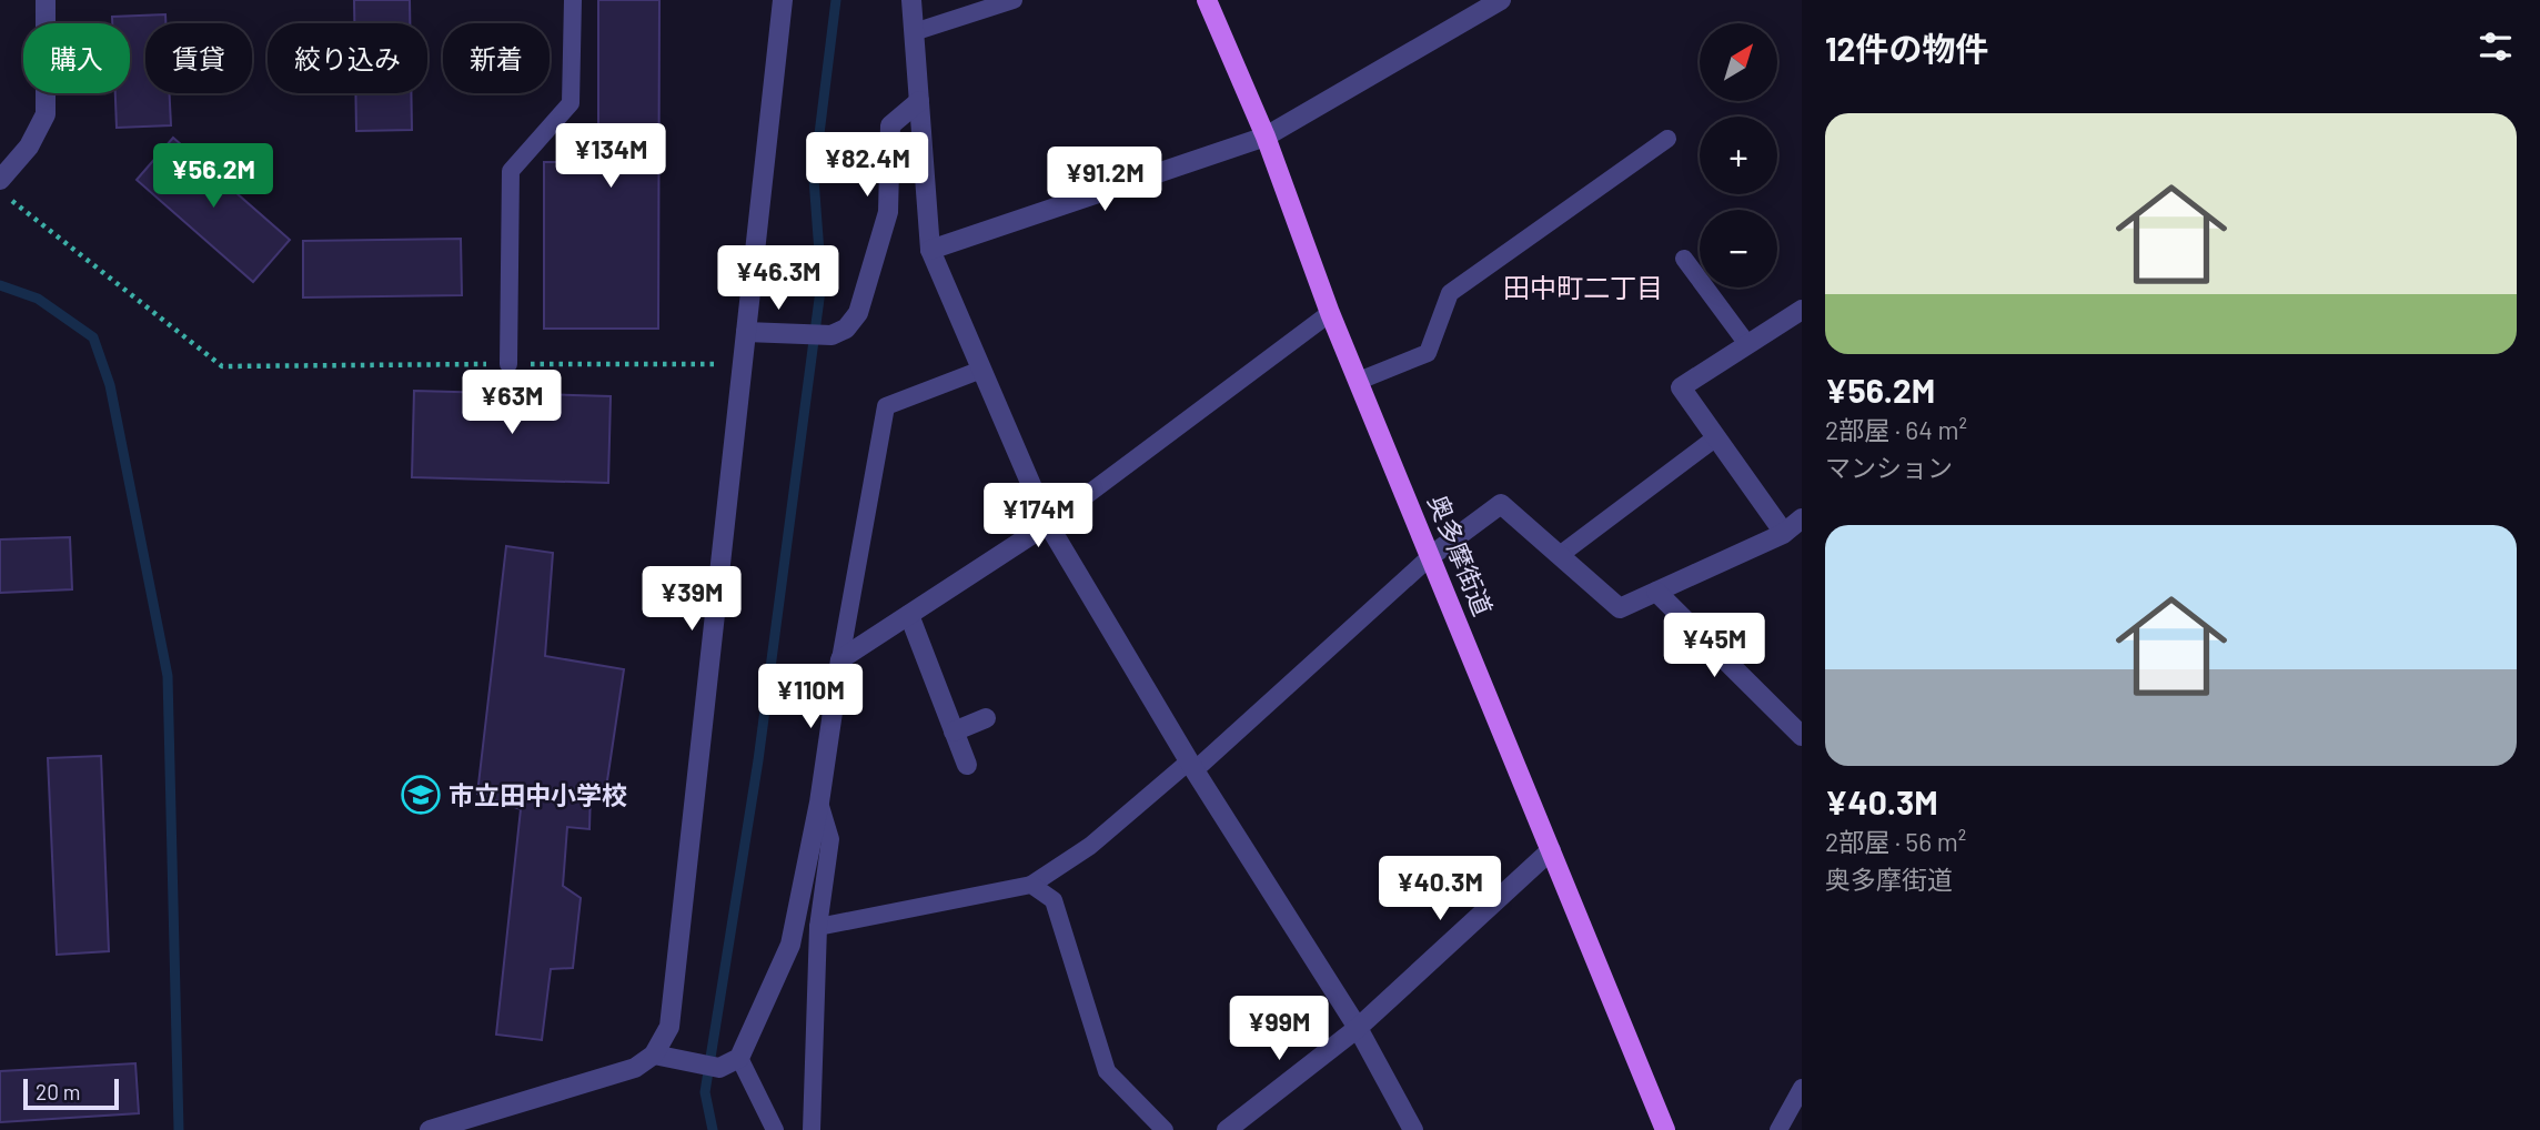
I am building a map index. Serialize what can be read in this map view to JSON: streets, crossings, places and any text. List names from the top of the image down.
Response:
{
  "streets": {
    "main road": ["奥多摩街道"]
  },
  "districts": ["田中町二丁目"],
  "places": {
    "school or university": ["市立田中小学校"]
  },
  "scale_bar": "20 m",
  "north": "top right",
  "page": {
    "heading": "12件の物件",
    "map_buttons": ["+", "−"],
    "chip": [
      "購入",
      "賃貸",
      "絞り込み",
      "新着"
    ],
    "list": [
      {
        "name": "¥56.2M",
        "note": "2部屋 · 64 m² · マンション"
      },
      {
        "name": "¥40.3M",
        "note": "2部屋 · 56 m² · 奥多摩街道"
      }
    ],
    "price": [
      "¥134M",
      "¥82.4M",
      "¥56.2M",
      "¥91.2M",
      "¥46.3M",
      "¥63M",
      "¥174M",
      "¥39M",
      "¥45M",
      "¥110M",
      "¥40.3M",
      "¥99M"
    ],
    "scale": "20 m"
  }
}
